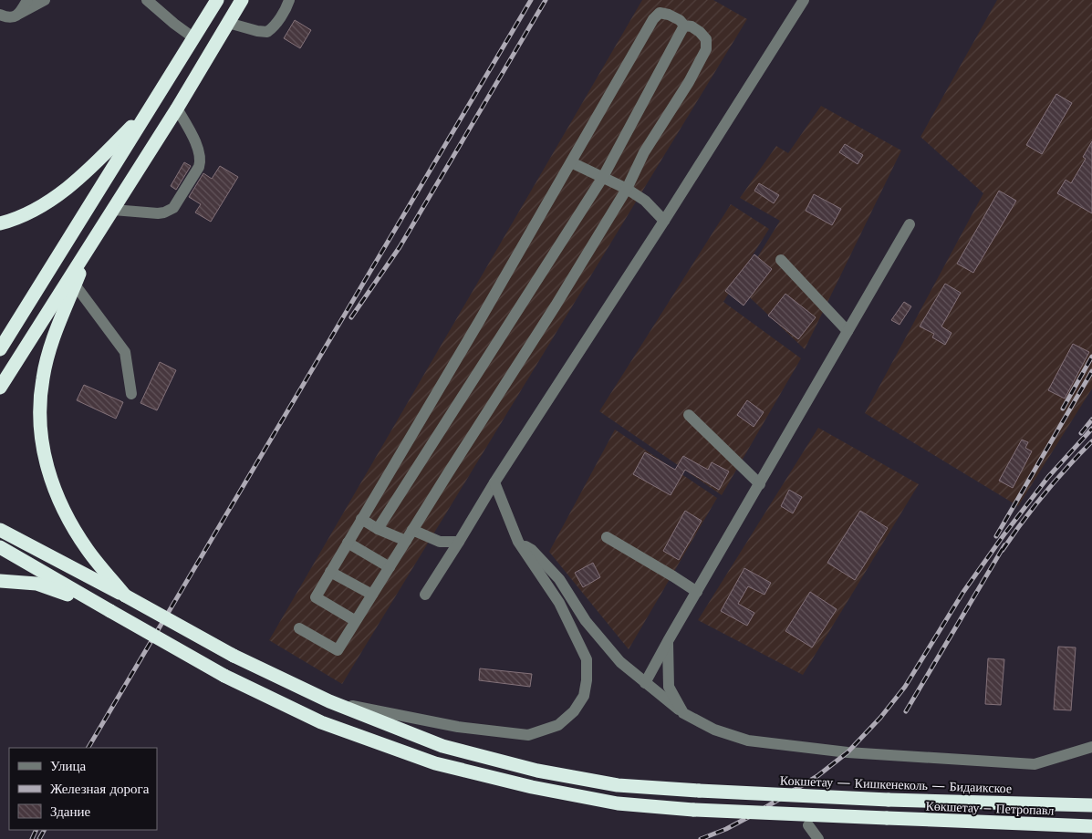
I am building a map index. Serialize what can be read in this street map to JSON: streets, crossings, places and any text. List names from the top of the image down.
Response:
{
  "streets": {
    "highway": ["Кокшетау — Кишкенеколь — Бидаикское", "Көкшетау – Петропавл"]
  },
  "legend": ["Улица", "Железная дорога", "Здание"]
}
